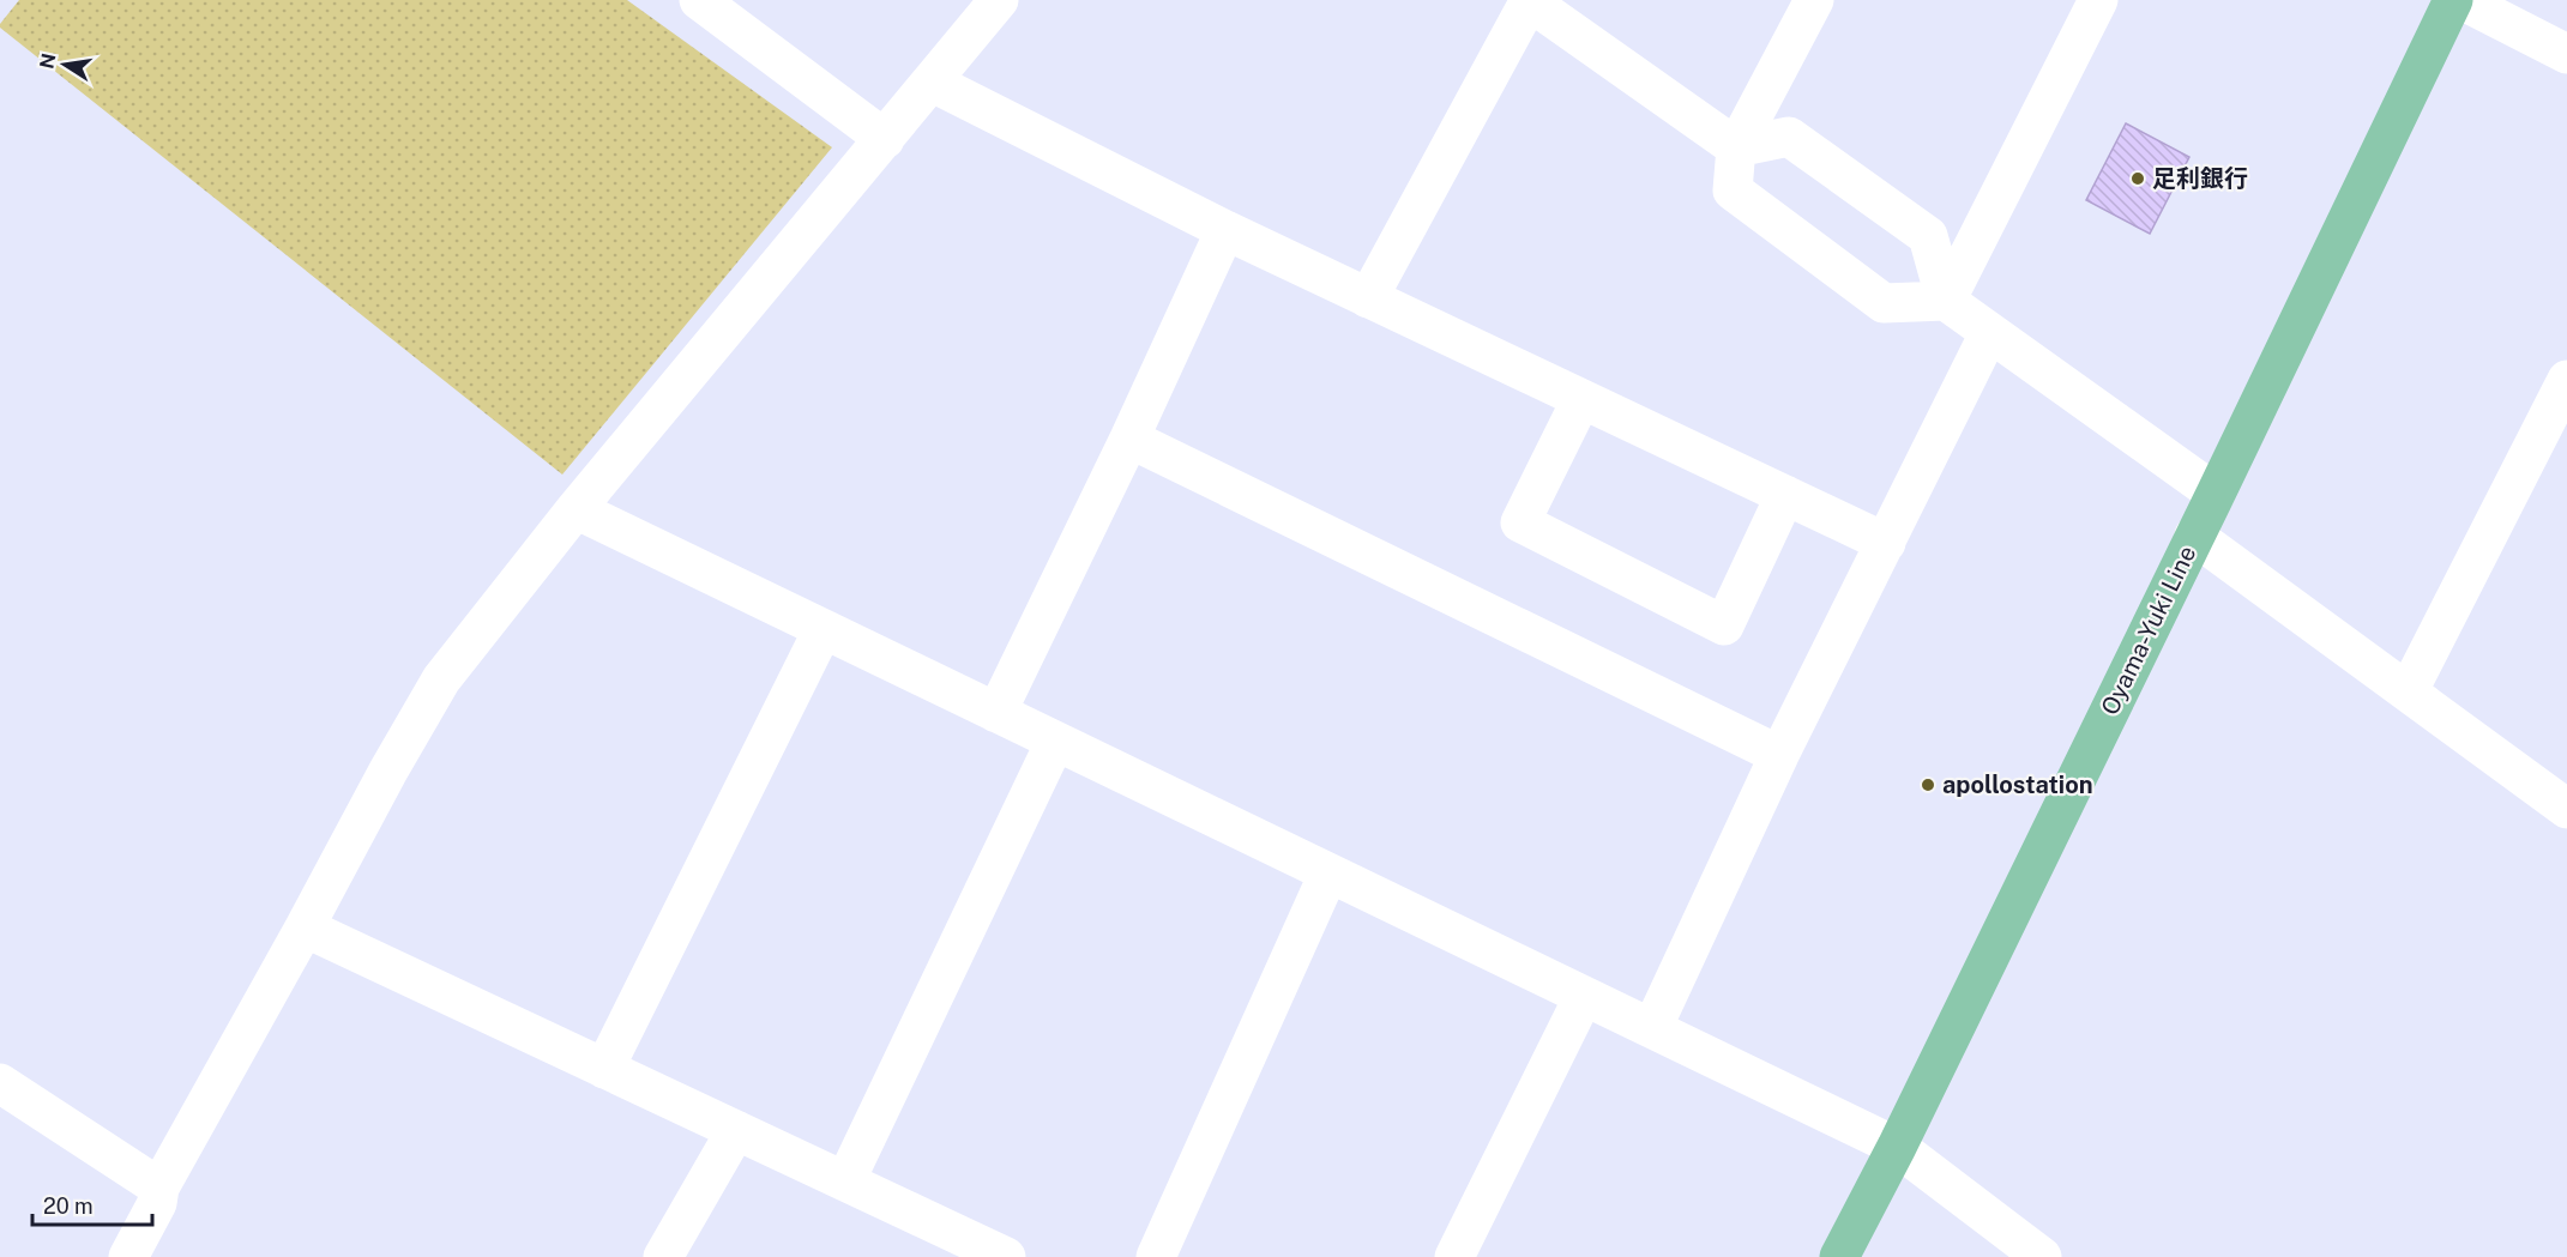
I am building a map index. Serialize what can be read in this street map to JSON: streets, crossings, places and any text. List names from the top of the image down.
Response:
{
  "streets": {
    "main road": ["Oyama-Yuki Line"]
  },
  "places": ["足利銀行", "apollostation"],
  "scale_bar": "20 m",
  "north": "left"
}
